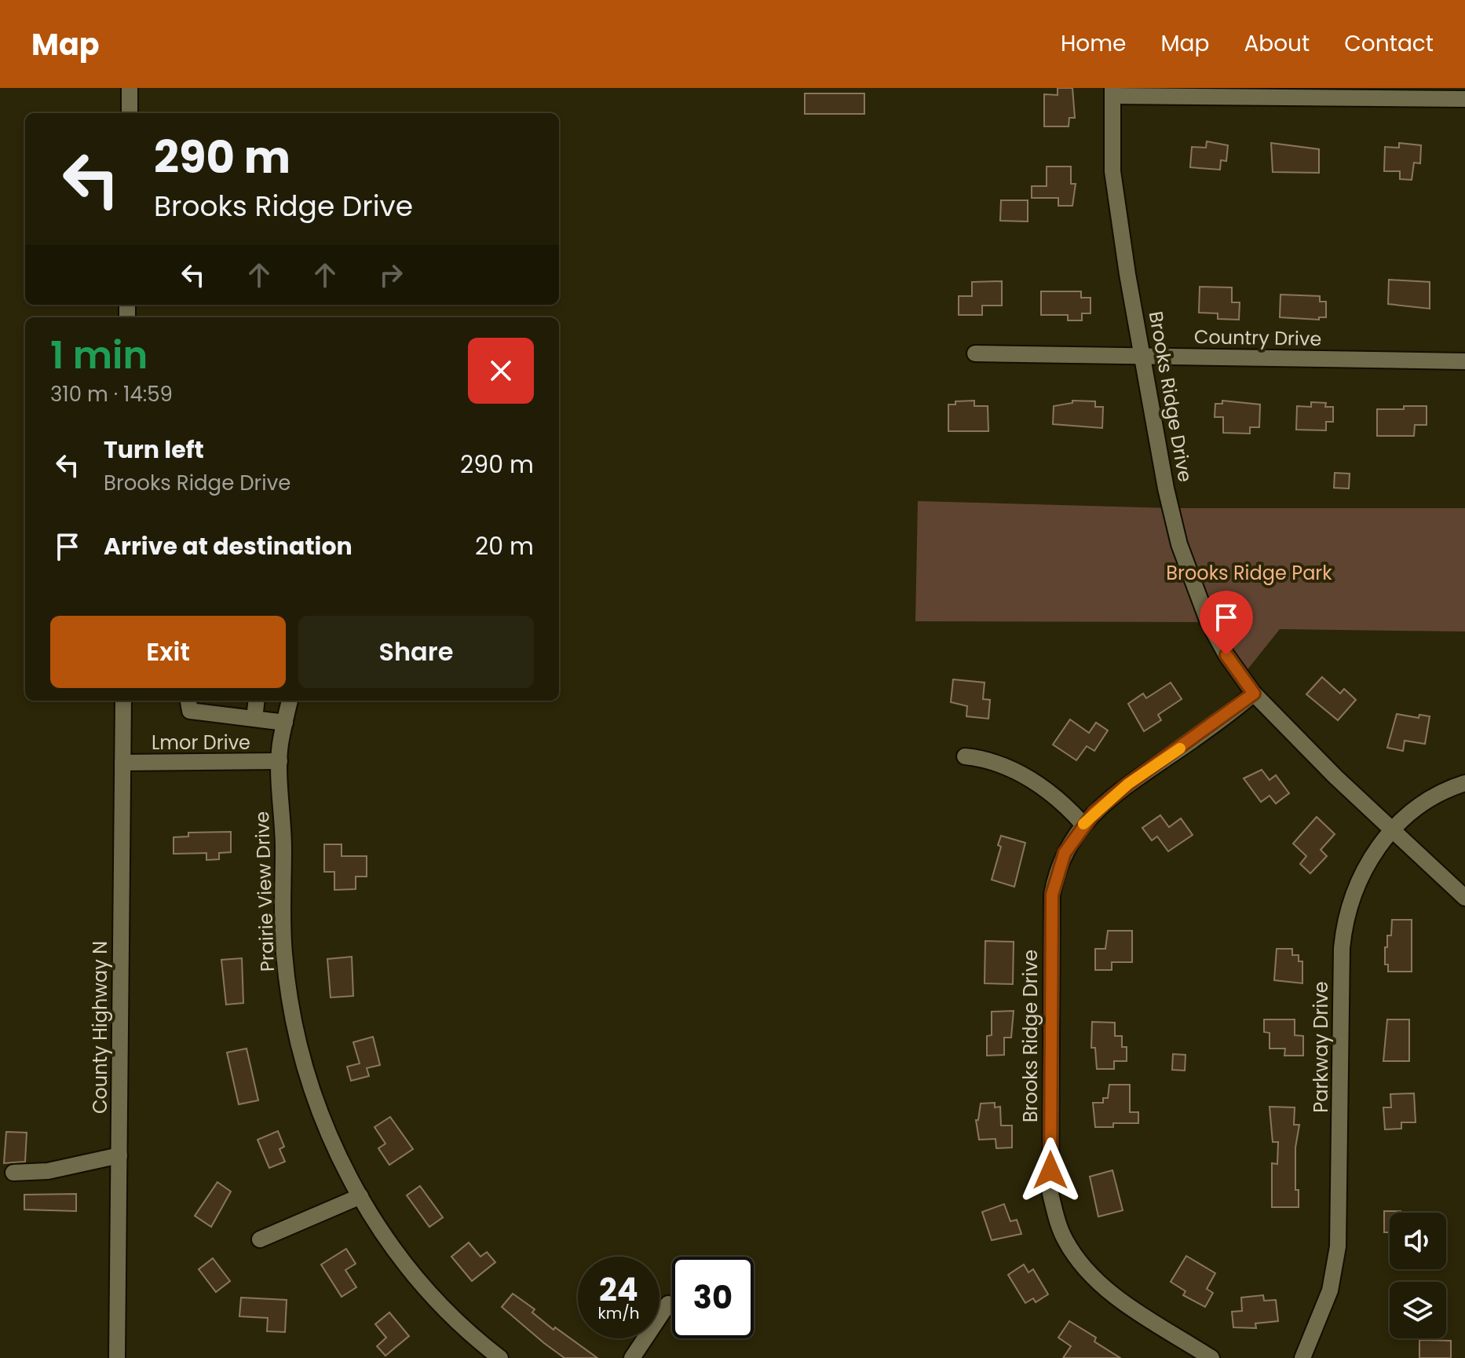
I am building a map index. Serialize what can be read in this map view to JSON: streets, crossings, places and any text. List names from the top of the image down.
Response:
{
  "streets": {
    "street": [
      "Country Drive",
      "Brooks Ridge Drive",
      "Lmor Drive",
      "Prairie View Drive",
      "County Highway N",
      "Parkway Drive"
    ]
  },
  "crossings": [
    ["Country Drive", "Brooks Ridge Drive"],
    ["Brooks Ridge Drive", "Parkway Drive"],
    ["Lmor Drive", "Prairie View Drive"],
    ["Lmor Drive", "County Highway N"]
  ],
  "parks": ["Brooks Ridge Park"],
  "page": {
    "header": "Map",
    "nav": [
      "Home",
      "Map",
      "About",
      "Contact"
    ],
    "turn": ["290 m", "Brooks Ridge Drive"],
    "heading": ["1 min", "310 m · 14:59"],
    "list": [
      {
        "name": "Turn left",
        "note": "Brooks Ridge Drive",
        "value": "290 m"
      },
      {
        "name": "Arrive at destination",
        "value": "20 m"
      }
    ],
    "buttons": ["Exit", "Share"],
    "speed": "24 km/h",
    "limit": "30"
  }
}
